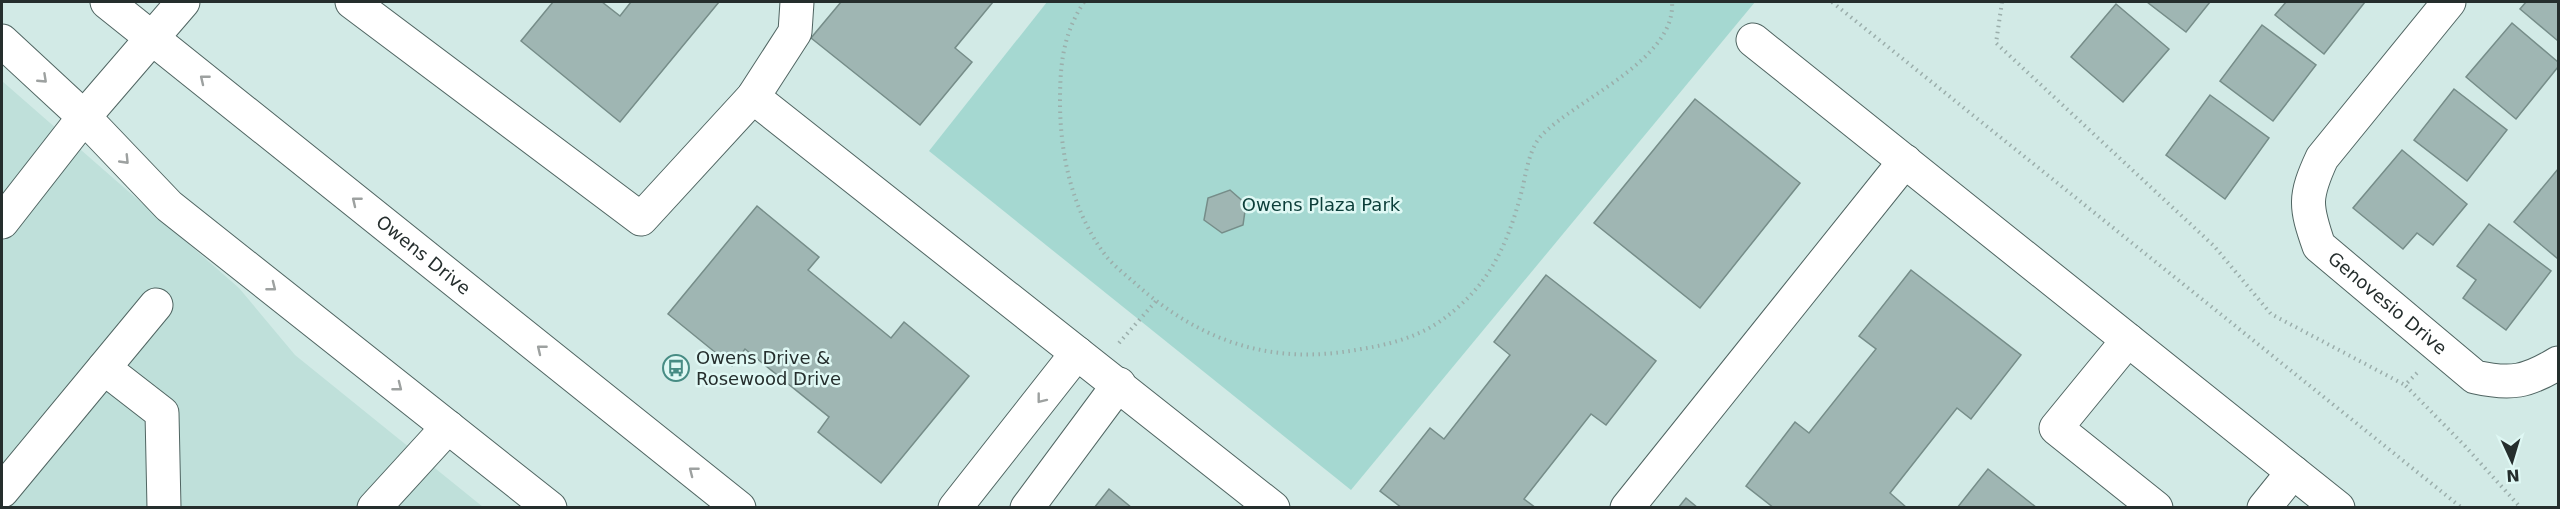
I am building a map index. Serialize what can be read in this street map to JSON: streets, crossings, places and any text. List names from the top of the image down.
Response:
{
  "streets": {
    "street": ["Owens Drive", "Genovesio Drive"]
  },
  "parks": ["Owens Plaza Park"],
  "places": {
    "bus stop": ["Owens Drive & Rosewood Drive"]
  },
  "north": "bottom"
}
